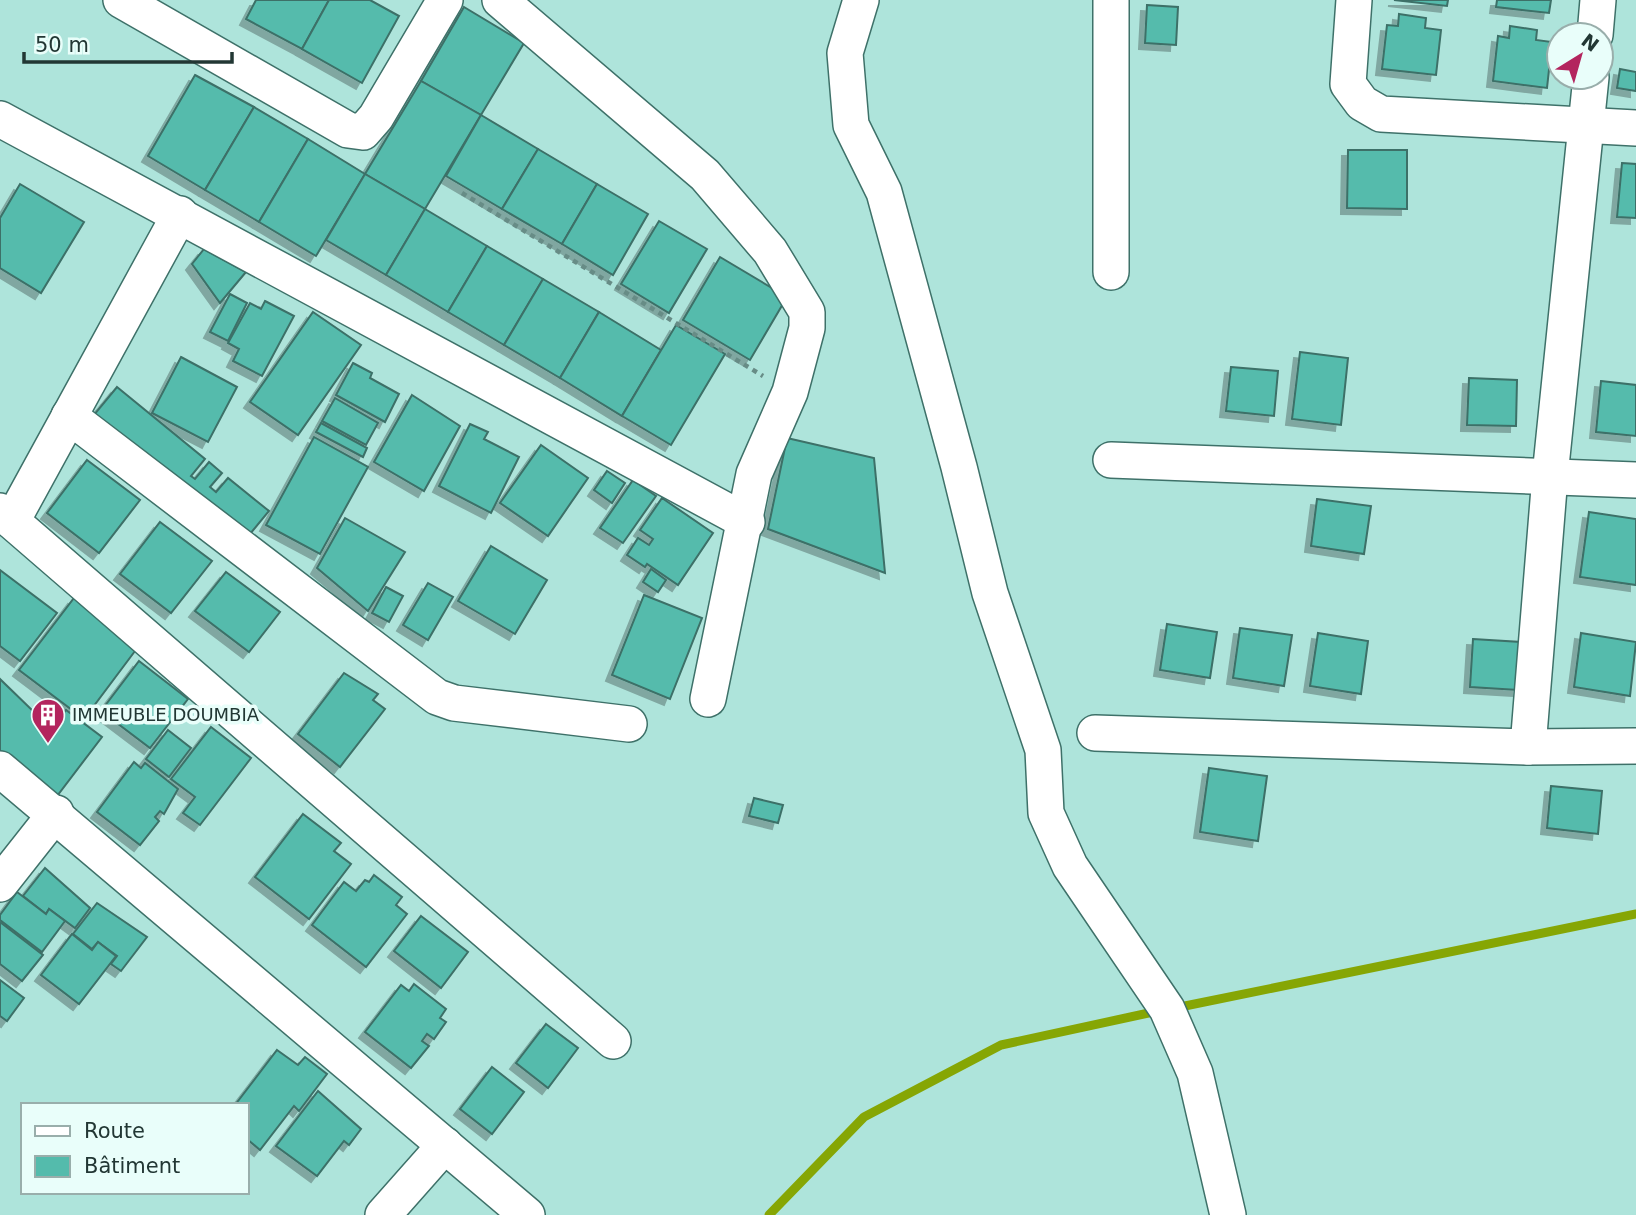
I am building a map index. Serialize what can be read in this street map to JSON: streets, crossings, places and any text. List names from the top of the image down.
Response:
{
  "places": {
    "building": ["IMMEUBLE DOUMBIA"]
  },
  "legend": ["Route", "Bâtiment"],
  "scale_bar": "50 m",
  "north": "top right"
}
